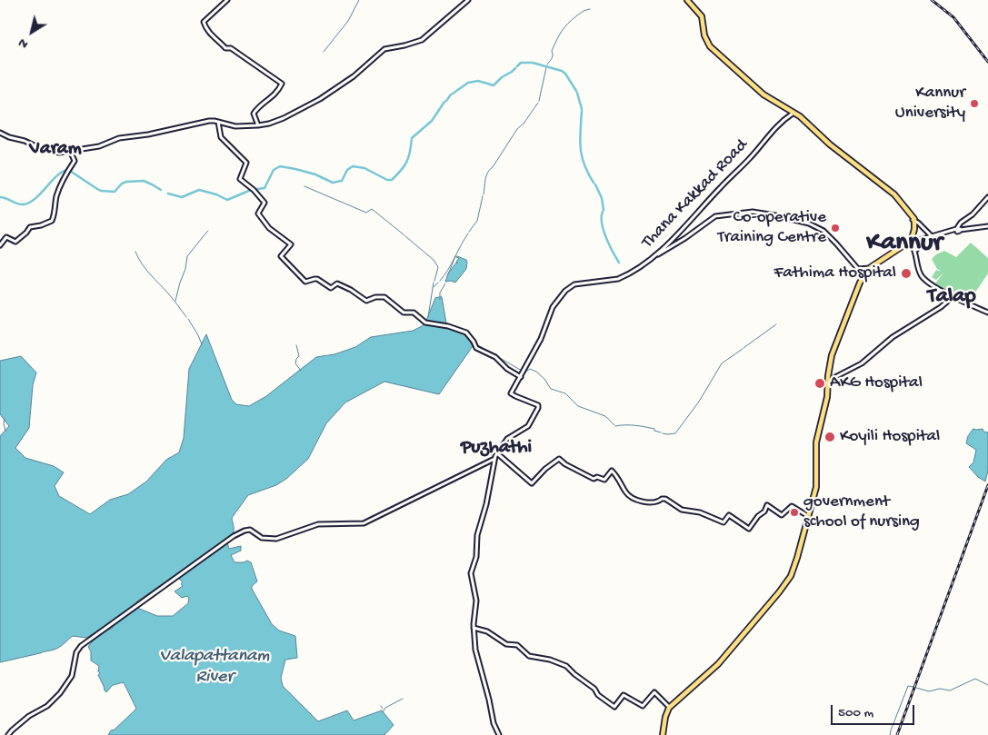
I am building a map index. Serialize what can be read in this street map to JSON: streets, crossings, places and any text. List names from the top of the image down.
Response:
{
  "streets": {
    "main road": ["Thana Kakkad Road"]
  },
  "districts": [
    "Varam",
    "Kannur",
    "Talap",
    "Puzhathi"
  ],
  "water": ["Valapattanam River"],
  "places": [
    "Kannur University",
    "Co-operative Training Centre",
    "Fathima Hospital",
    "AKG Hospital",
    "Koyili Hospital",
    "government school of nursing"
  ],
  "scale_bar": "500 m",
  "north": "bottom left"
}
